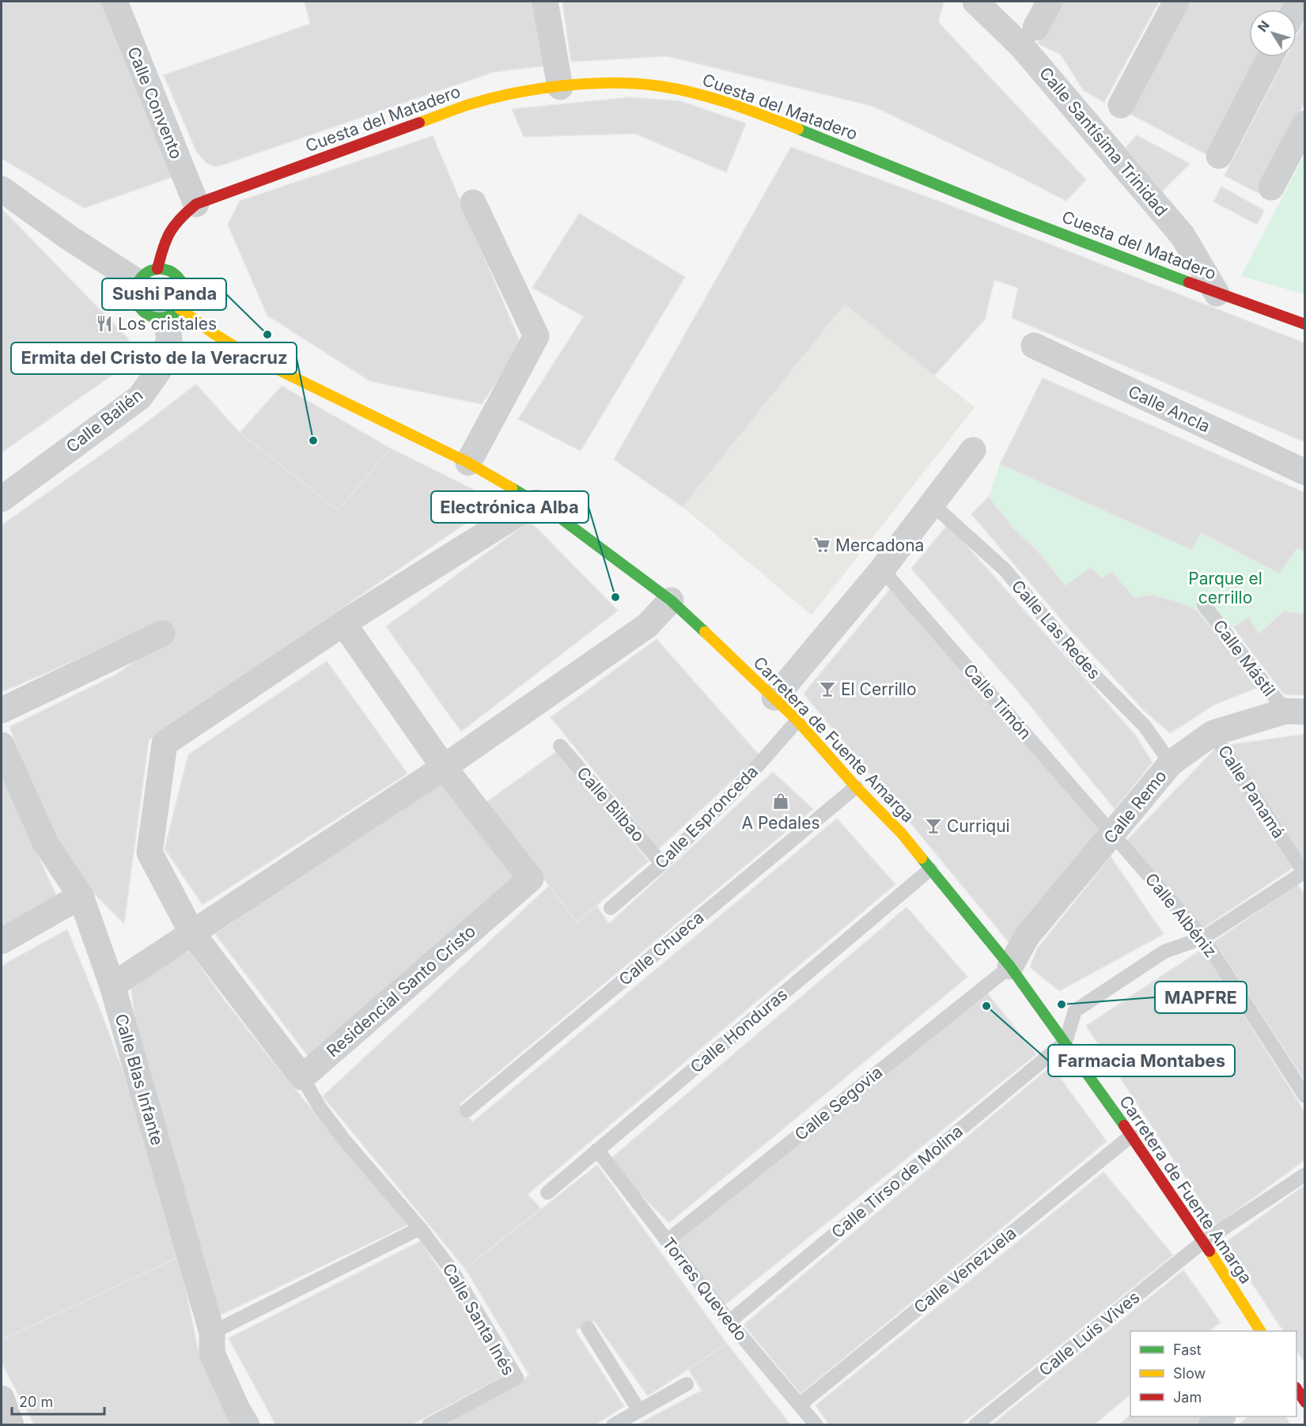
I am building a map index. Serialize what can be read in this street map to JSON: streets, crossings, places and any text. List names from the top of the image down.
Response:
{
  "streets": {
    "street": [
      "Calle Convento",
      "Cuesta del Matadero",
      "Calle Santísima Trinidad",
      "Calle Ancla",
      "Calle Bailén",
      "Carretera de Fuente Amarga",
      "Calle Remo",
      "Residencial Santo Cristo",
      "Calle Blas Infante"
    ],
    "lane": [
      "Calle Las Redes",
      "Calle Mástil",
      "Calle Timón",
      "Calle Panamá",
      "Calle Bilbao",
      "Calle Espronceda",
      "Calle Albéniz",
      "Calle Chueca",
      "Calle Honduras",
      "Calle Segovia",
      "Calle Tirso de Molina",
      "Calle Venezuela",
      "Torres Quevedo",
      "Calle Santa Inés",
      "Calle Luis Vives"
    ]
  },
  "crossings": [
    ["Calle Convento", "Cuesta del Matadero"],
    ["Cuesta del Matadero", "Calle Santísima Trinidad"],
    ["Cuesta del Matadero", "Calle Bailén"],
    ["Cuesta del Matadero", "Carretera de Fuente Amarga"],
    ["Calle Bailén", "Carretera de Fuente Amarga"],
    ["Calle Las Redes", "Calle Remo"],
    ["Calle Mástil", "Calle Remo"],
    ["Calle Timón", "Calle Remo"],
    ["Calle Timón", "Calle Albéniz"],
    ["Carretera de Fuente Amarga", "Calle Remo"],
    ["Carretera de Fuente Amarga", "Calle Espronceda"],
    ["Carretera de Fuente Amarga", "Calle Chueca"],
    ["Carretera de Fuente Amarga", "Calle Honduras"],
    ["Carretera de Fuente Amarga", "Calle Segovia"],
    ["Carretera de Fuente Amarga", "Calle Tirso de Molina"],
    ["Carretera de Fuente Amarga", "Calle Venezuela"],
    ["Carretera de Fuente Amarga", "Calle Luis Vives"],
    ["Calle Panamá", "Calle Remo"],
    ["Calle Bilbao", "Calle Espronceda"],
    ["Calle Remo", "Calle Albéniz"],
    ["Calle Remo", "Calle Segovia"],
    ["Residencial Santo Cristo", "Calle Santa Inés"],
    ["Calle Honduras", "Torres Quevedo"],
    ["Calle Segovia", "Torres Quevedo"],
    ["Calle Tirso de Molina", "Torres Quevedo"],
    ["Calle Venezuela", "Torres Quevedo"]
  ],
  "parks": ["Parque el cerrillo"],
  "places": {
    "restaurant": ["Los cristales"],
    "other": [
      "Sushi Panda",
      "Ermita del Cristo de la Veracruz",
      "Electrónica Alba",
      "MAPFRE",
      "Farmacia Montabes"
    ],
    "supermarket": ["Mercadona"],
    "bar": ["El Cerrillo", "Curriqui"],
    "shop": ["A Pedales"]
  },
  "legend": ["Fast", "Slow", "Jam"],
  "scale_bar": "20 m",
  "north": "top left"
}
